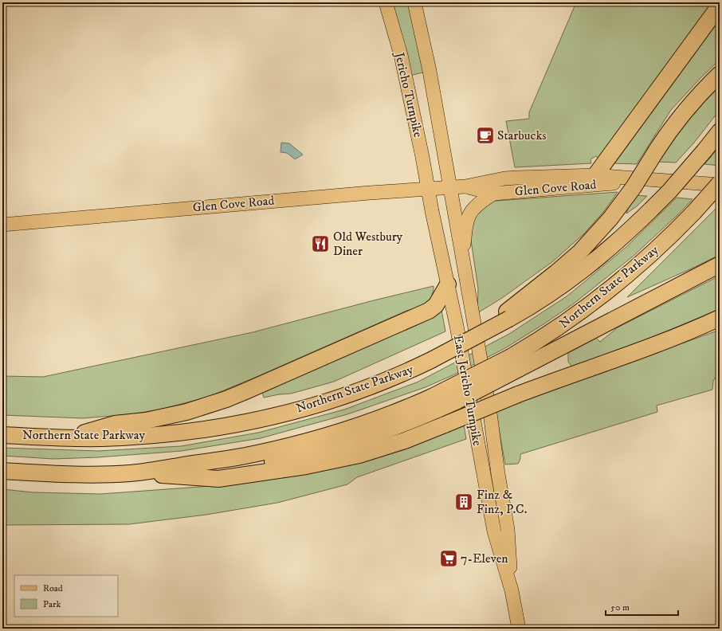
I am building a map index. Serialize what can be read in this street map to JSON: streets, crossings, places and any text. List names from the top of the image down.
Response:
{
  "streets": {
    "highway": ["Northern State Parkway"],
    "main road": ["Jericho Turnpike", "Glen Cove Road", "East Jericho Turnpike"]
  },
  "crossings": [
    ["Jericho Turnpike", "Glen Cove Road"],
    ["Jericho Turnpike", "East Jericho Turnpike"],
    ["Glen Cove Road", "Northern State Parkway"],
    ["Glen Cove Road", "East Jericho Turnpike"]
  ],
  "places": {
    "cafe": ["Starbucks"],
    "restaurant": ["Old Westbury Diner"],
    "building": ["Finz & Finz, P.C."],
    "supermarket": ["7-Eleven"]
  },
  "legend": ["Road", "Park"],
  "scale_bar": "50 m"
}
